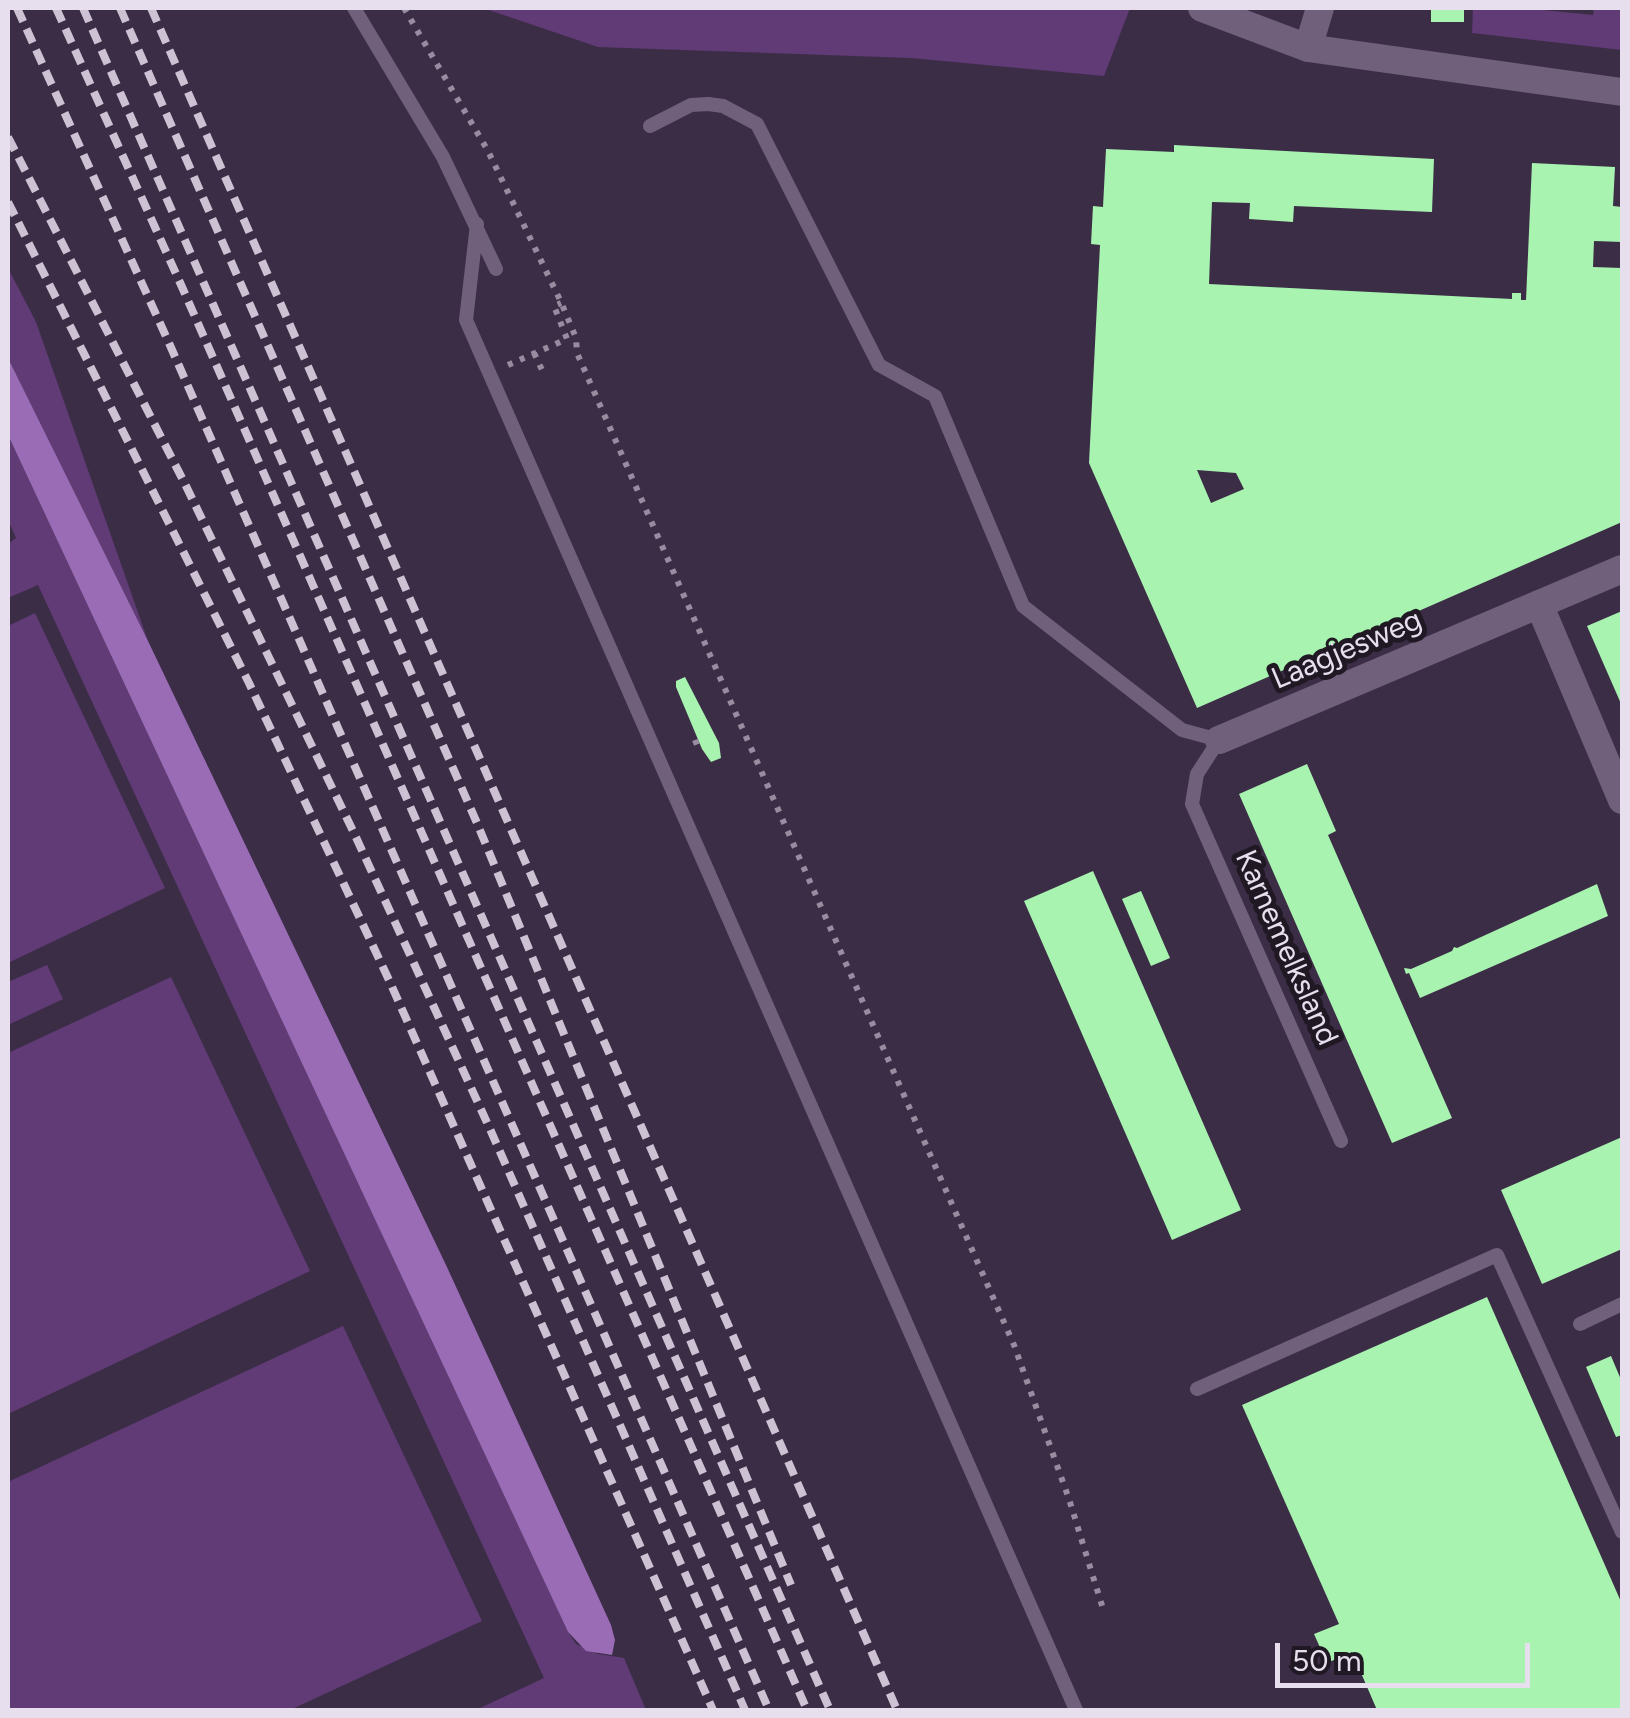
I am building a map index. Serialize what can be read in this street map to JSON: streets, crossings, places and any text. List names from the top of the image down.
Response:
{
  "streets": {
    "street": ["Laagjesweg"],
    "lane": ["Karnemelksland"]
  },
  "crossings": [
    ["Laagjesweg", "Karnemelksland"]
  ],
  "scale_bar": "50 m"
}
